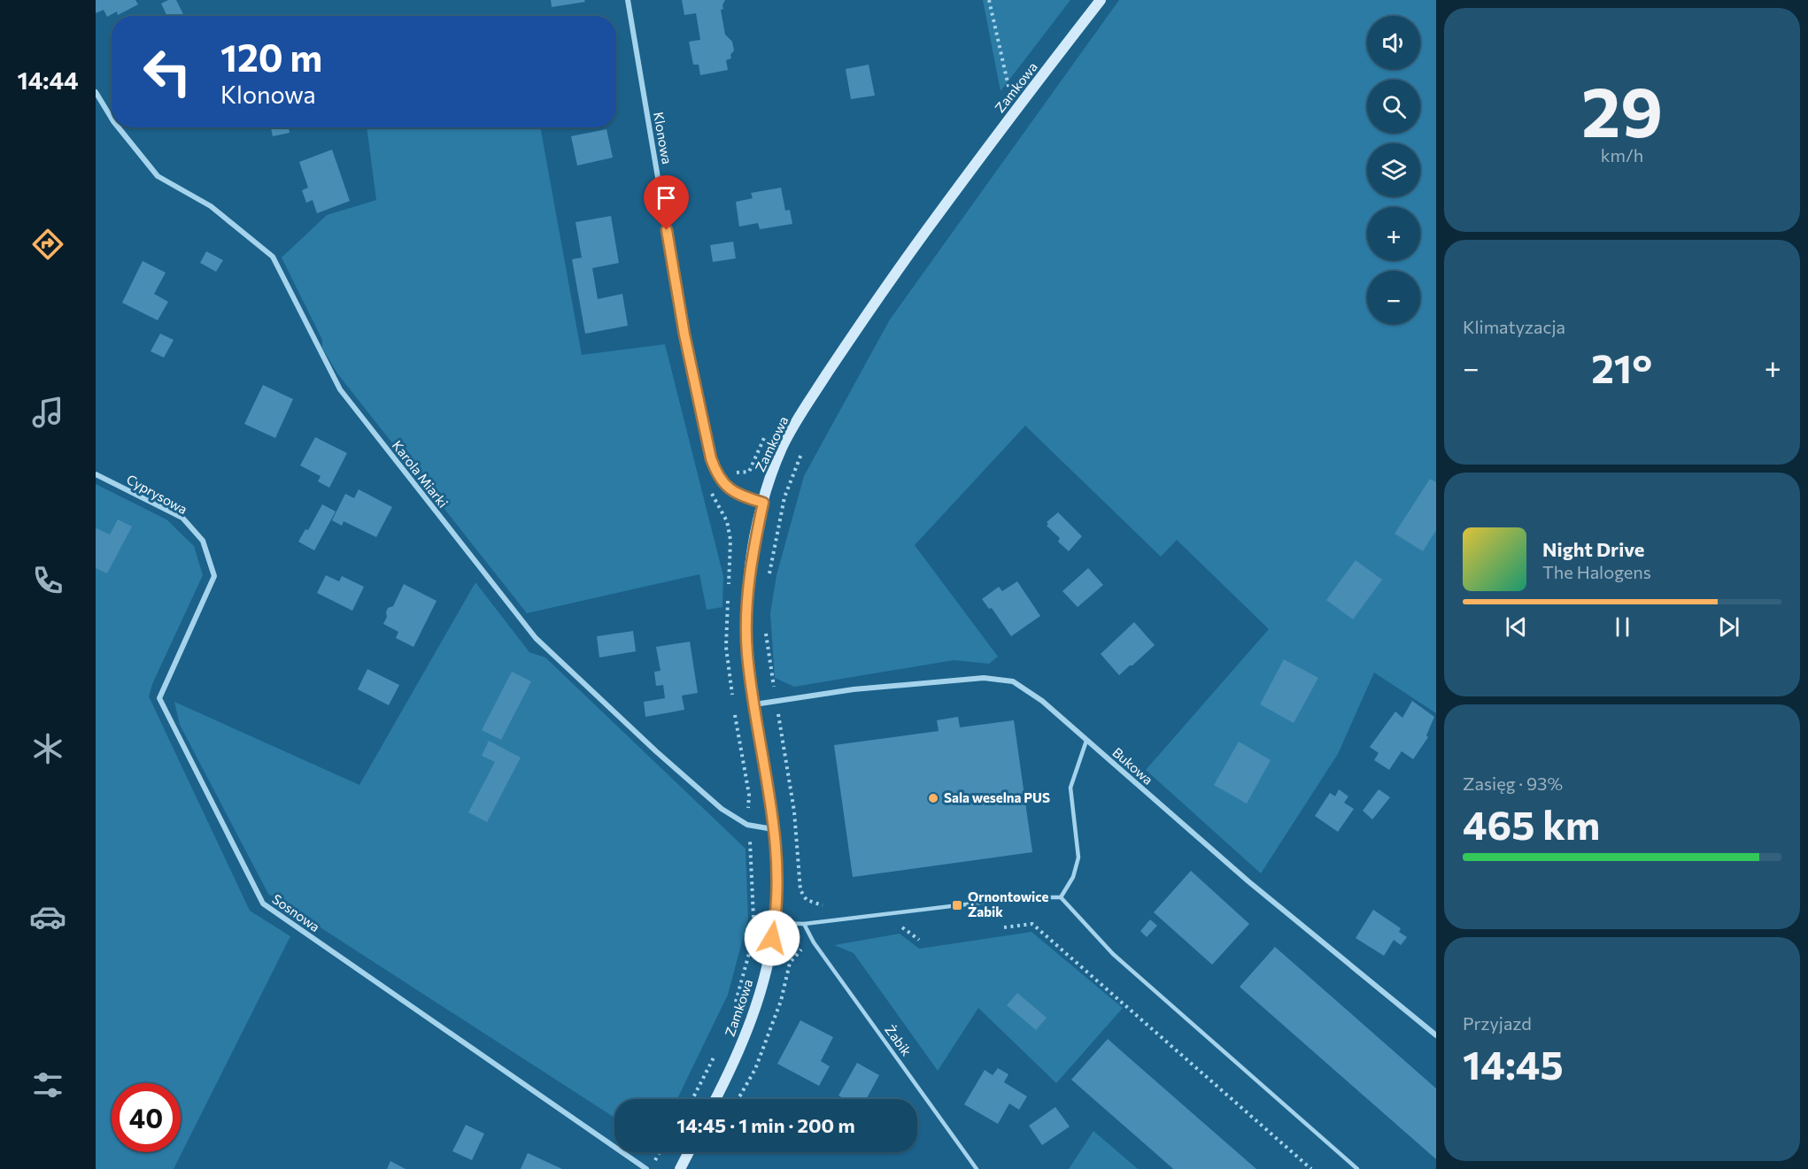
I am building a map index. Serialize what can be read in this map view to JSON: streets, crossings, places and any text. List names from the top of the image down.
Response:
{
  "streets": {
    "street": [
      "Zamkowa",
      "Klonowa",
      "Karola Miarki",
      "Cyprysowa",
      "Bukowa",
      "Sosnowa"
    ],
    "lane": ["Żabik"]
  },
  "crossings": [
    ["Zamkowa", "Klonowa"],
    ["Zamkowa", "Karola Miarki"],
    ["Zamkowa", "Bukowa"],
    ["Cyprysowa", "Sosnowa"]
  ],
  "places": {
    "other": ["Sala weselna PUS"],
    "transit": ["Ornontowice Żabik"]
  },
  "page": {
    "tabs": "14:44",
    "tile": [
      ["29", "km/h"],
      "Klimatyzacja",
      ["Zasięg · 93%", "465 km"],
      ["Przyjazd", "14:45"]
    ],
    "map_buttons": ["+", "−"],
    "turn": ["120 m", "Klonowa"],
    "heat": ["−", "21°", "+"],
    "song": ["Night Drive", "The Halogens"],
    "limit": "40",
    "trip": "14:45 · 1 min · 200 m"
  }
}
